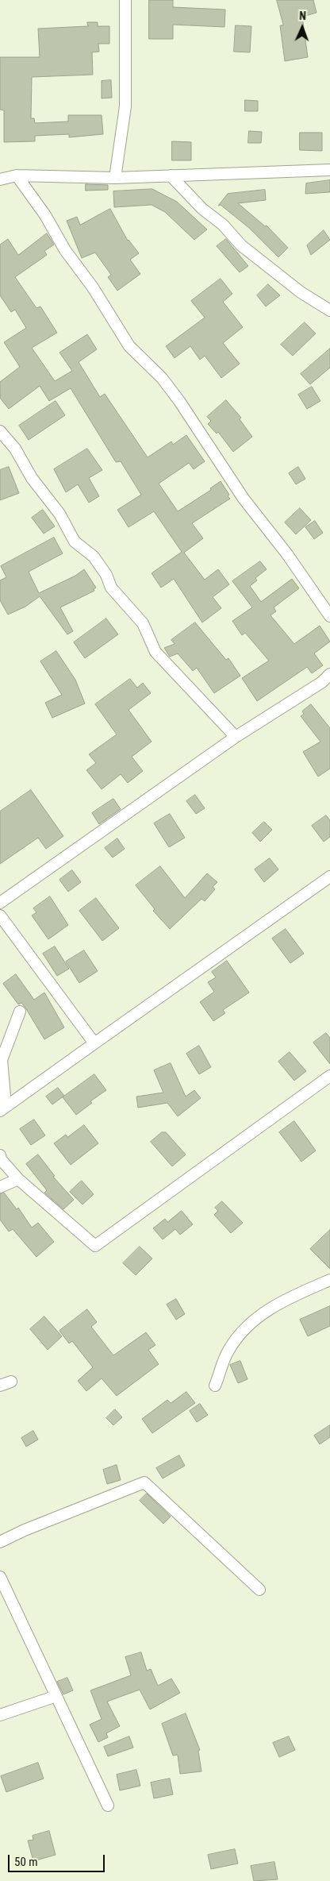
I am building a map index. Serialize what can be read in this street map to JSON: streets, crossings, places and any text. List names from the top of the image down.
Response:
{
  "scale_bar": "50 m",
  "north": "top"
}
